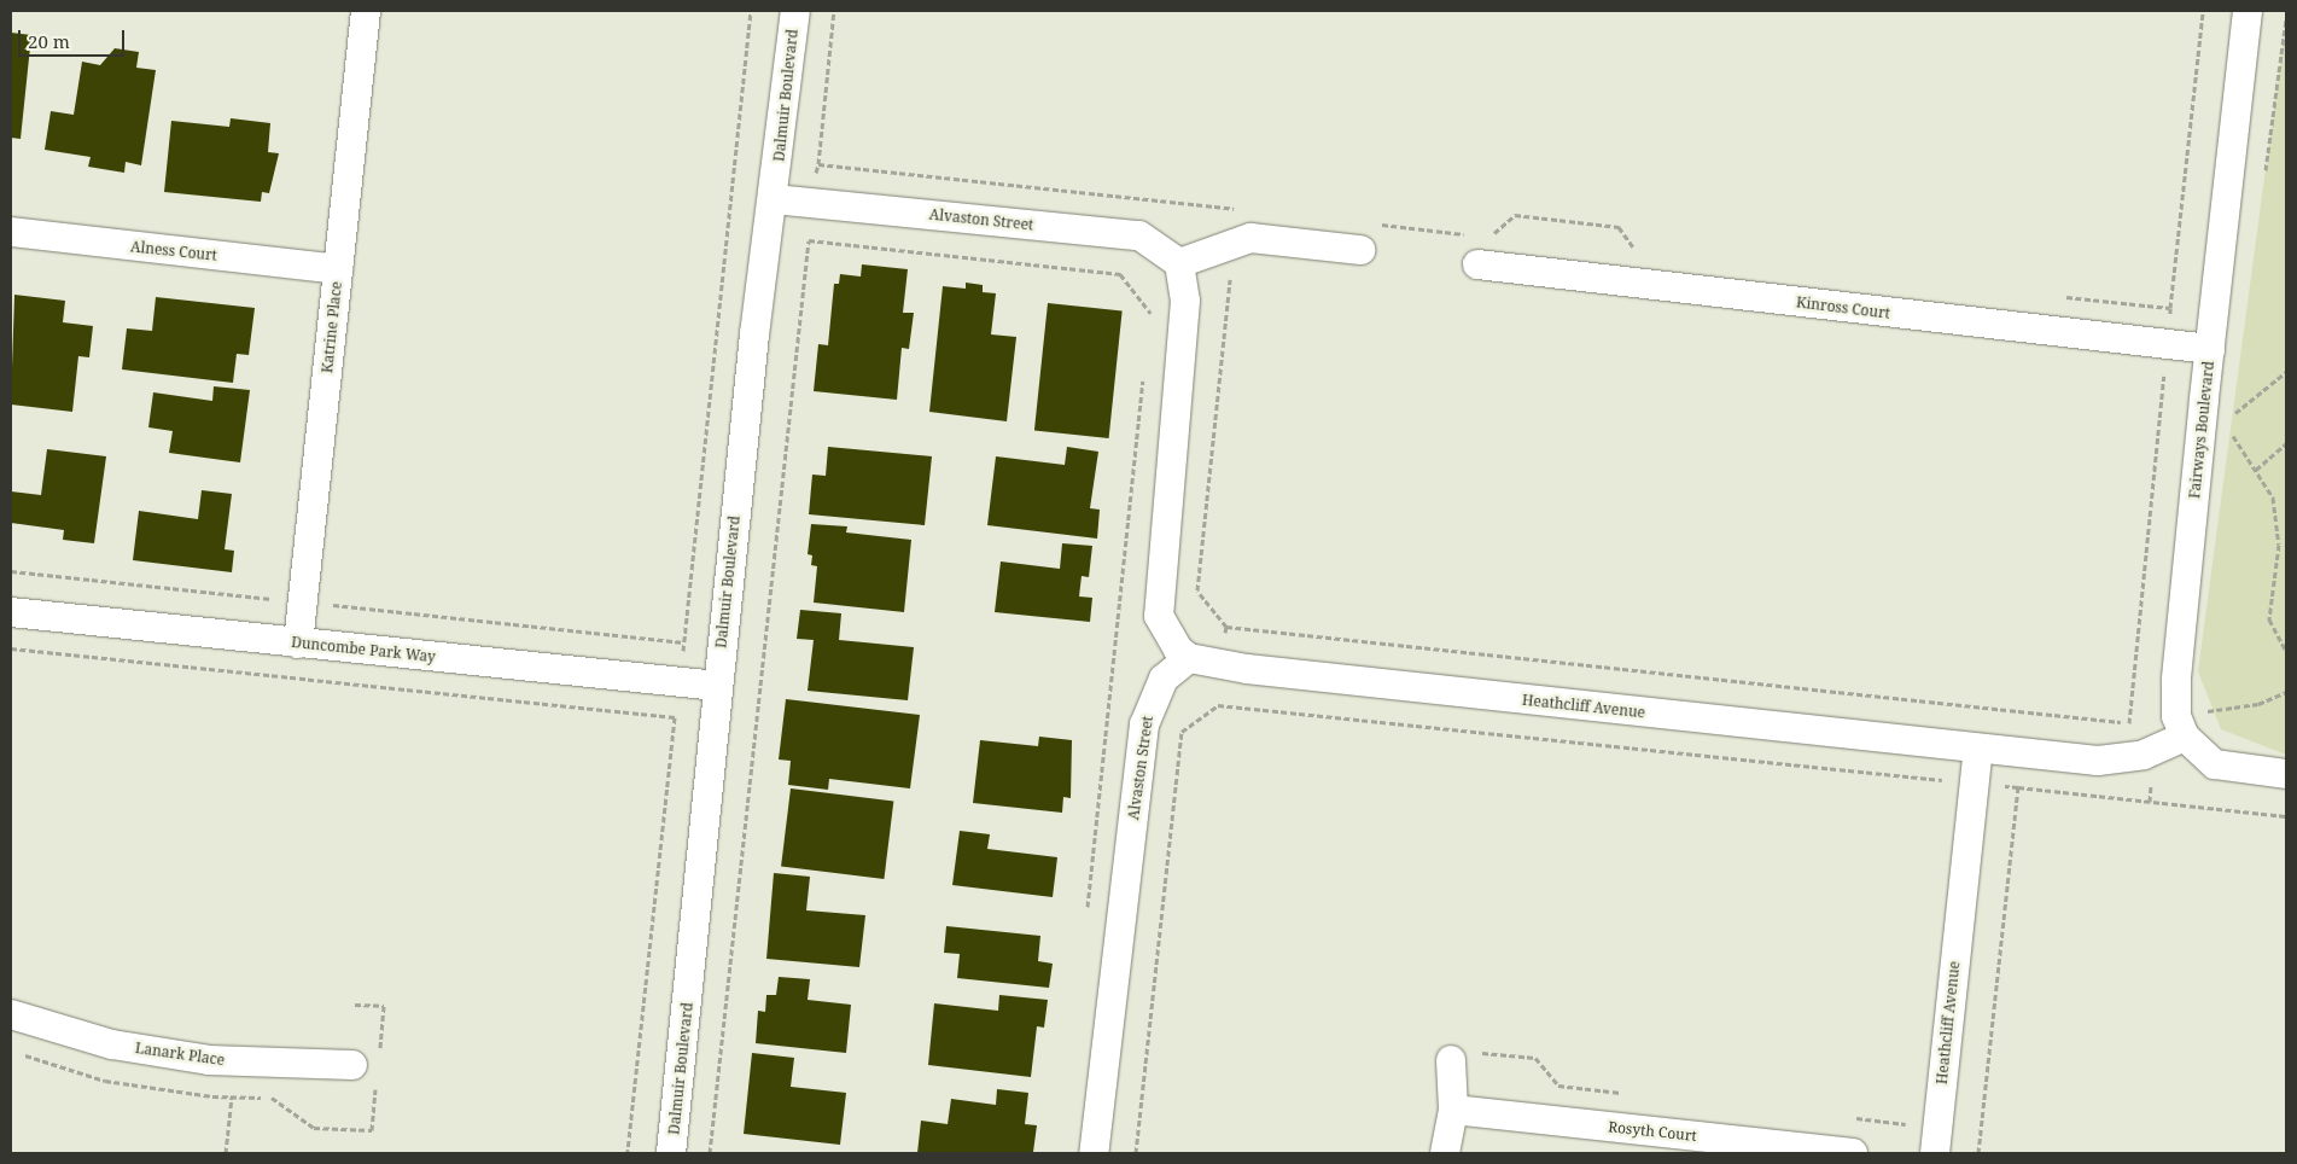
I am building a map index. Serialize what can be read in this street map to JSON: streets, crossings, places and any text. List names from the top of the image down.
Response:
{
  "streets": {
    "street": [
      "Dalmuir Boulevard",
      "Alvaston Street",
      "Alness Court",
      "Kinross Court",
      "Katrine Place",
      "Fairways Boulevard",
      "Duncombe Park Way",
      "Heathcliff Avenue",
      "Lanark Place",
      "Rosyth Court"
    ]
  },
  "crossings": [
    ["Dalmuir Boulevard", "Alvaston Street"],
    ["Dalmuir Boulevard", "Duncombe Park Way"],
    ["Alvaston Street", "Heathcliff Avenue"],
    ["Alness Court", "Katrine Place"],
    ["Kinross Court", "Fairways Boulevard"],
    ["Katrine Place", "Duncombe Park Way"],
    ["Fairways Boulevard", "Heathcliff Avenue"]
  ],
  "scale_bar": "20 m"
}
